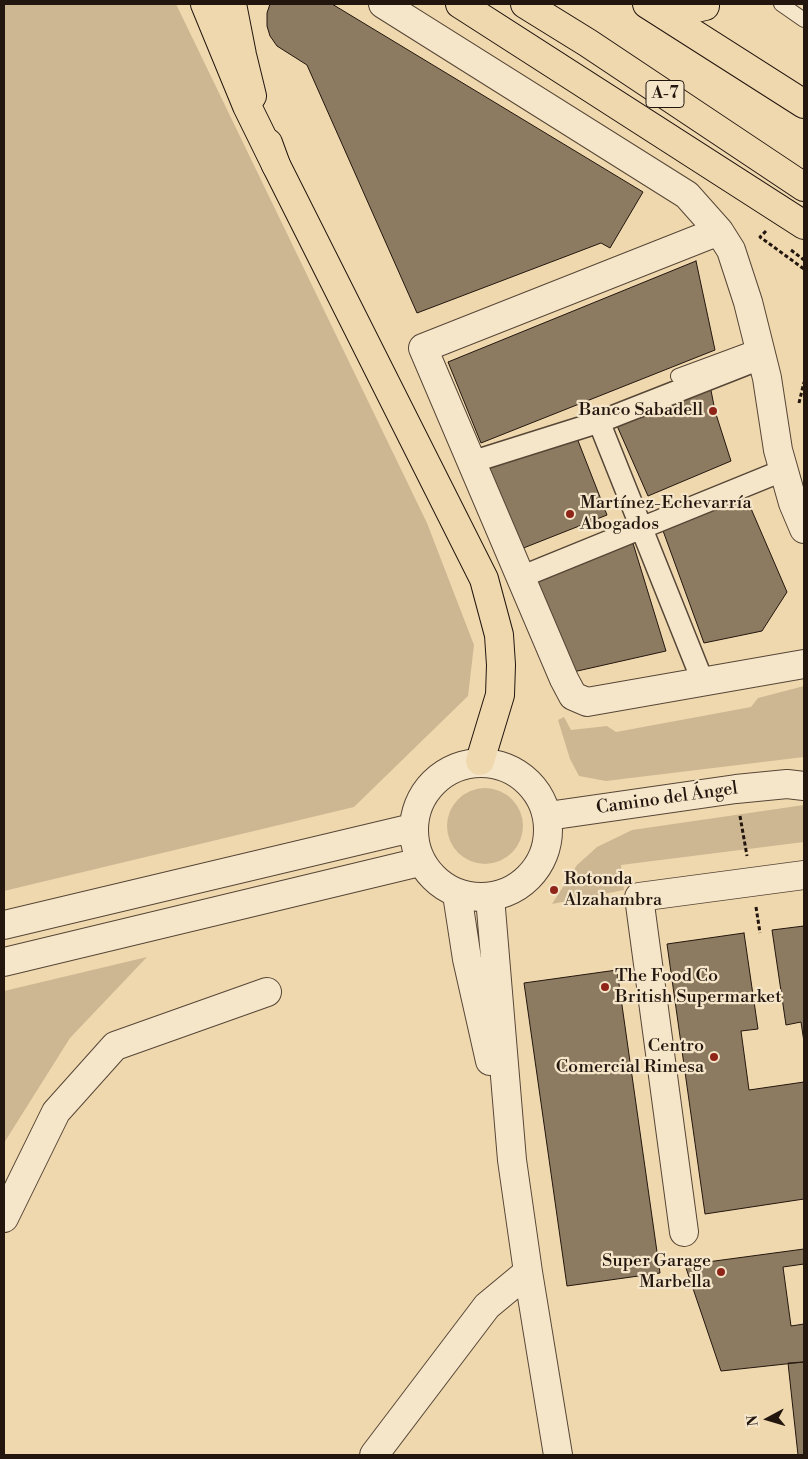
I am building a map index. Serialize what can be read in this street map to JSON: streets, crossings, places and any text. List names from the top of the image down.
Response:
{
  "streets": {
    "main road": ["A-7"],
    "street": ["Camino del Ángel"]
  },
  "places": [
    "Banco Sabadell",
    "Martínez-Echevarría Abogados",
    "Rotonda Alzahambra",
    "The Food Co British Supermarket",
    "Centro Comercial Rimesa",
    "Super Garage Marbella"
  ],
  "north": "left"
}
